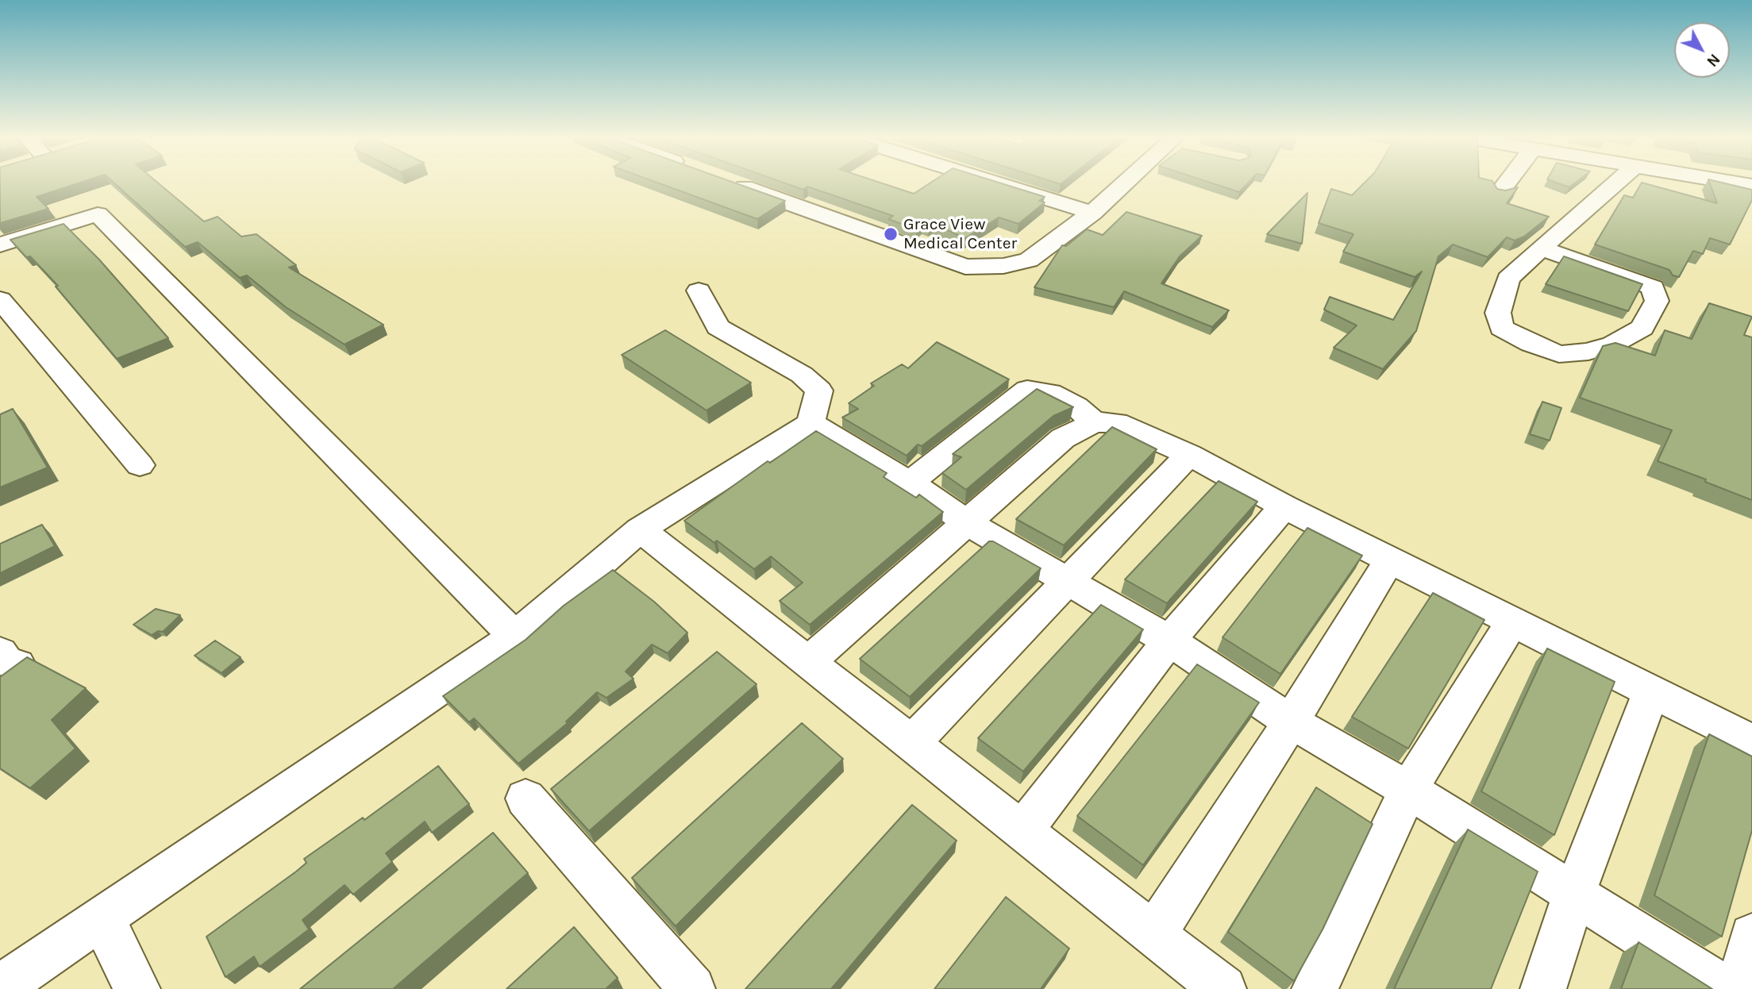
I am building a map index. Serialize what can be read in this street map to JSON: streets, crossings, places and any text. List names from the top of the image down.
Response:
{
  "places": ["Grace View Medical Center"],
  "north": "bottom right"
}
